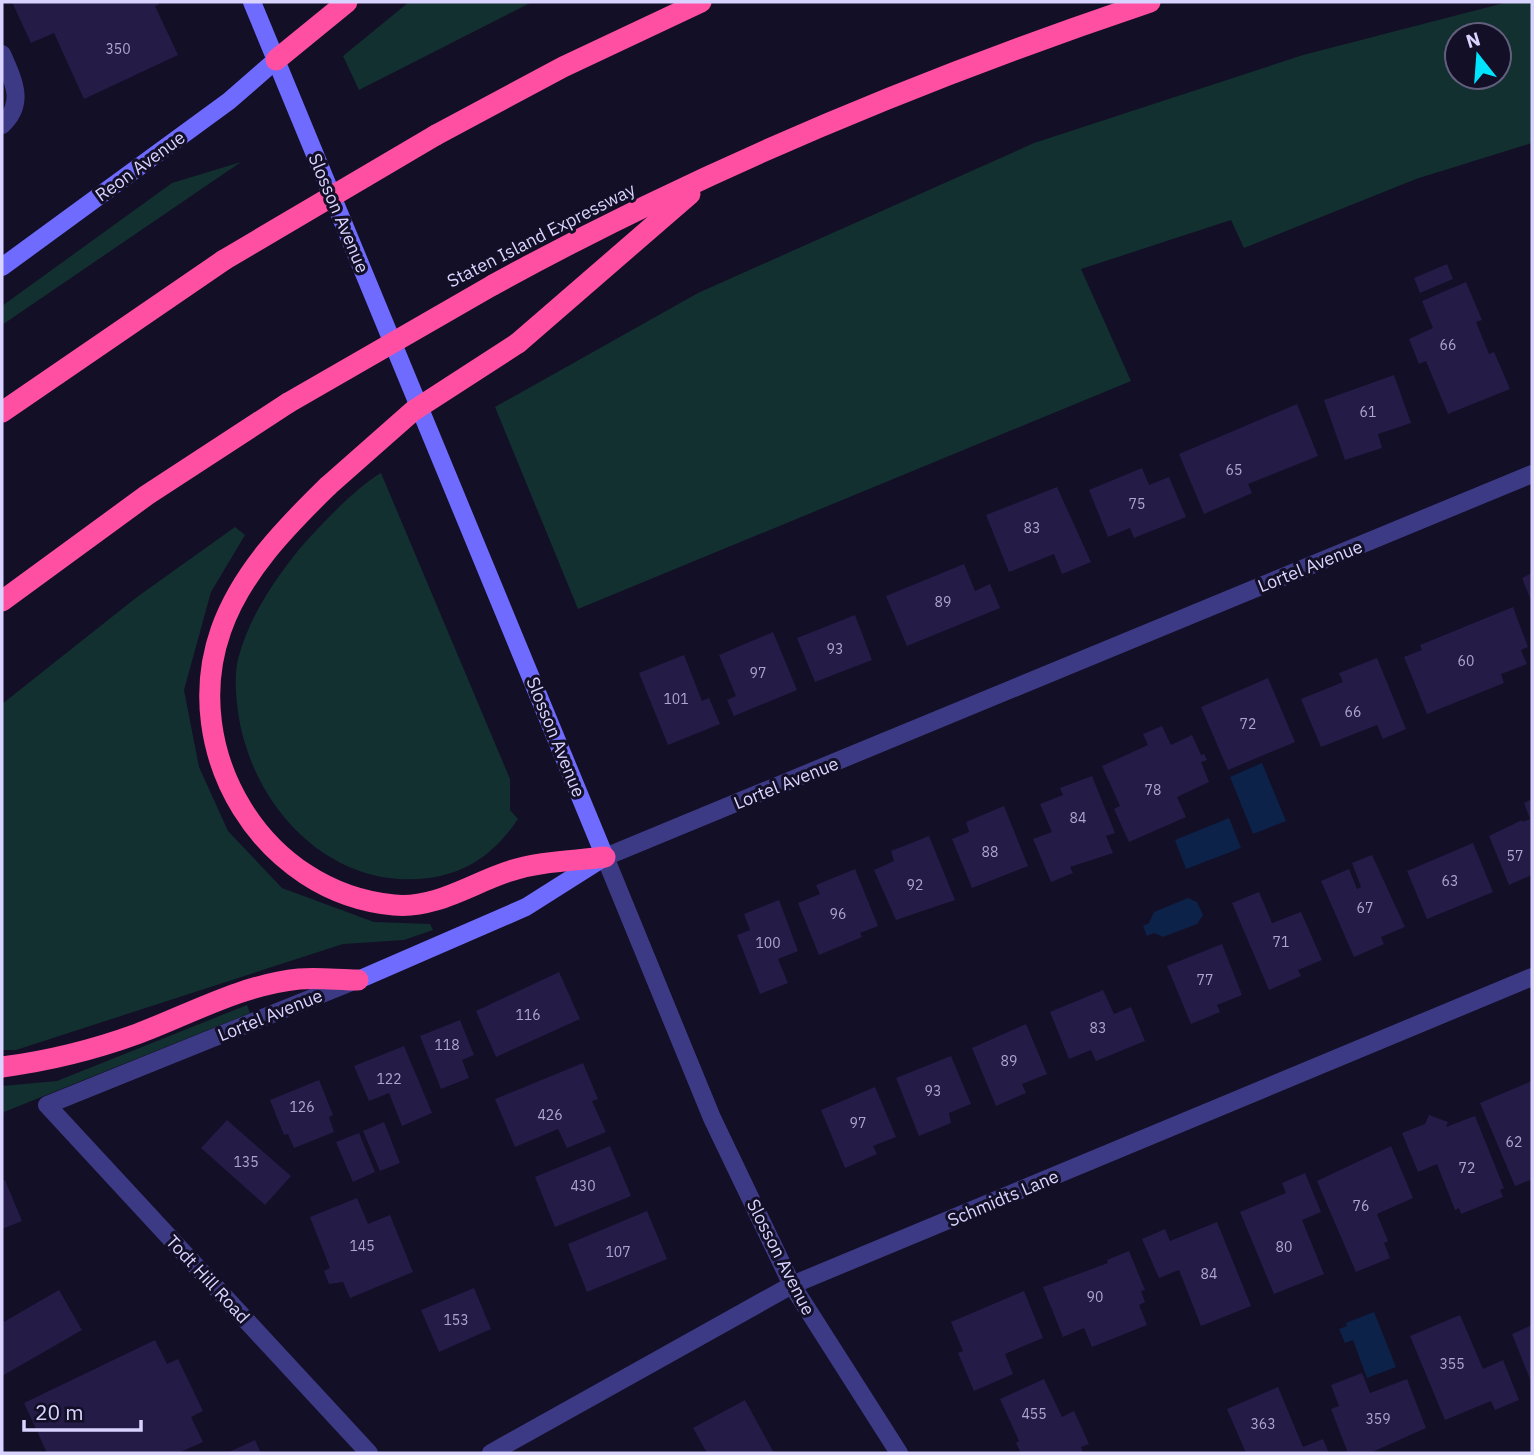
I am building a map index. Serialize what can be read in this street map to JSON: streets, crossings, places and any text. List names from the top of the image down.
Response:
{
  "streets": {
    "highway": ["Staten Island Expressway"],
    "main road": ["Reon Avenue", "Slosson Avenue", "Lortel Avenue"],
    "street": ["Schmidts Lane", "Todt Hill Road"]
  },
  "crossings": [
    ["Reon Avenue", "Slosson Avenue"],
    ["Slosson Avenue", "Lortel Avenue"],
    ["Slosson Avenue", "Schmidts Lane"],
    ["Lortel Avenue", "Todt Hill Road"]
  ],
  "house_numbers": [
    "350",
    "66",
    "61",
    "65",
    "75",
    "83",
    "89",
    "93",
    "60",
    "97",
    "101",
    "66",
    "72",
    "78",
    "84",
    "88",
    "57",
    "63",
    "92",
    "67",
    "96",
    "71",
    "100",
    "77",
    "116",
    "83",
    "118",
    "89",
    "122",
    "93",
    "126",
    "426",
    "97",
    "62",
    "135",
    "72",
    "430",
    "76",
    "145",
    "80",
    "107",
    "84",
    "90",
    "153",
    "355",
    "455",
    "359",
    "363"
  ],
  "scale_bar": "20 m",
  "north": "top"
}
